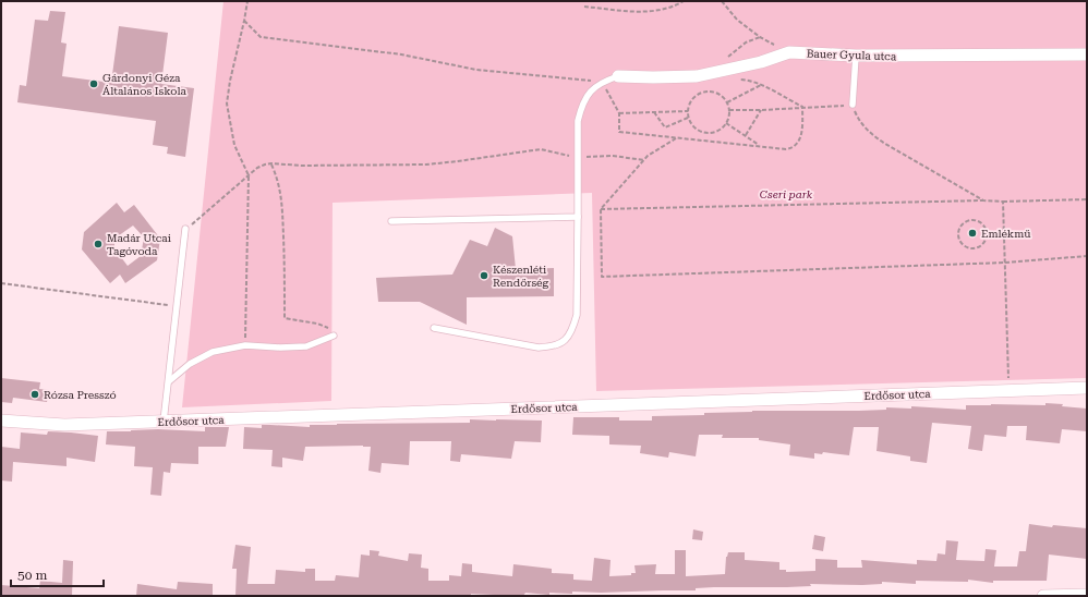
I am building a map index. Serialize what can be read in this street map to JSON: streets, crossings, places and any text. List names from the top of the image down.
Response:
{
  "streets": {
    "street": ["Bauer Gyula utca", "Erdősor utca"]
  },
  "parks": ["Cseri park"],
  "places": [
    "Gárdonyi Géza Általános Iskola",
    "Emlékmű",
    "Madár Utcai Tagóvoda",
    "Készenléti Rendőrség",
    "Rózsa Presszó"
  ],
  "scale_bar": "50 m"
}
